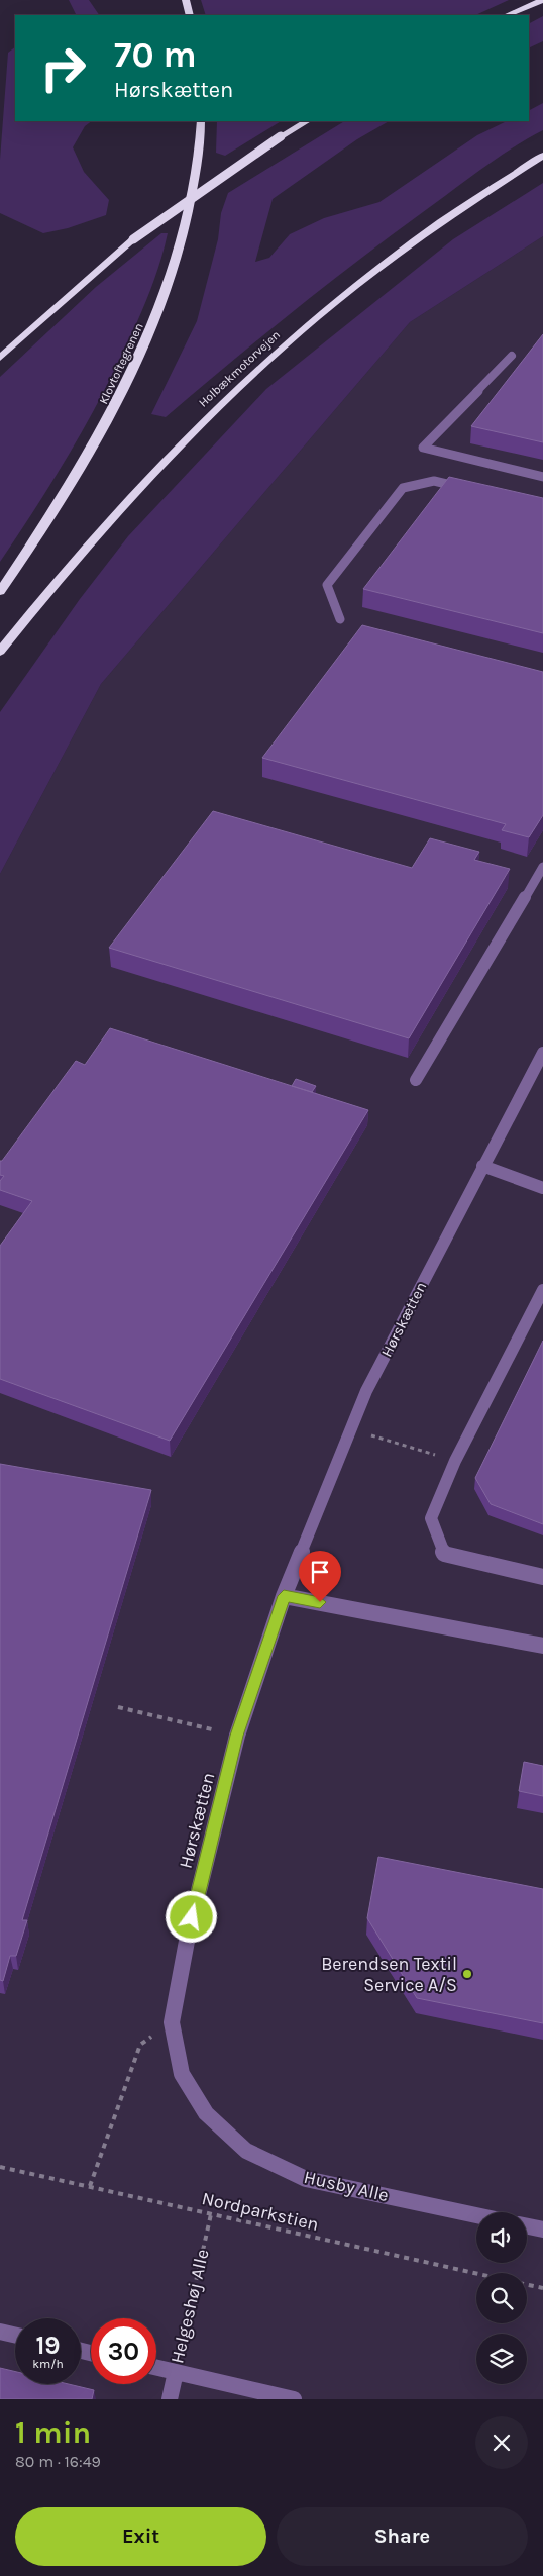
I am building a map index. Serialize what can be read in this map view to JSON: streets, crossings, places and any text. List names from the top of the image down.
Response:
{
  "streets": {
    "highway": ["Klovtoftegrenen", "Holbækmotorvejen"],
    "street": ["Hørskætten", "Husby Alle", "Helgeshøj Alle"],
    "path": ["Nordparkstien"]
  },
  "crossings": [
    ["Hørskætten", "Husby Alle"],
    ["Nordparkstien", "Helgeshøj Alle"]
  ],
  "places": ["Berendsen Textil Service A/S"],
  "page": {
    "turn": ["70 m", "Hørskætten"],
    "speed": "19 km/h",
    "limit": "30",
    "heading": ["1 min", "80 m · 16:49"],
    "buttons": ["Exit", "Share"]
  }
}
